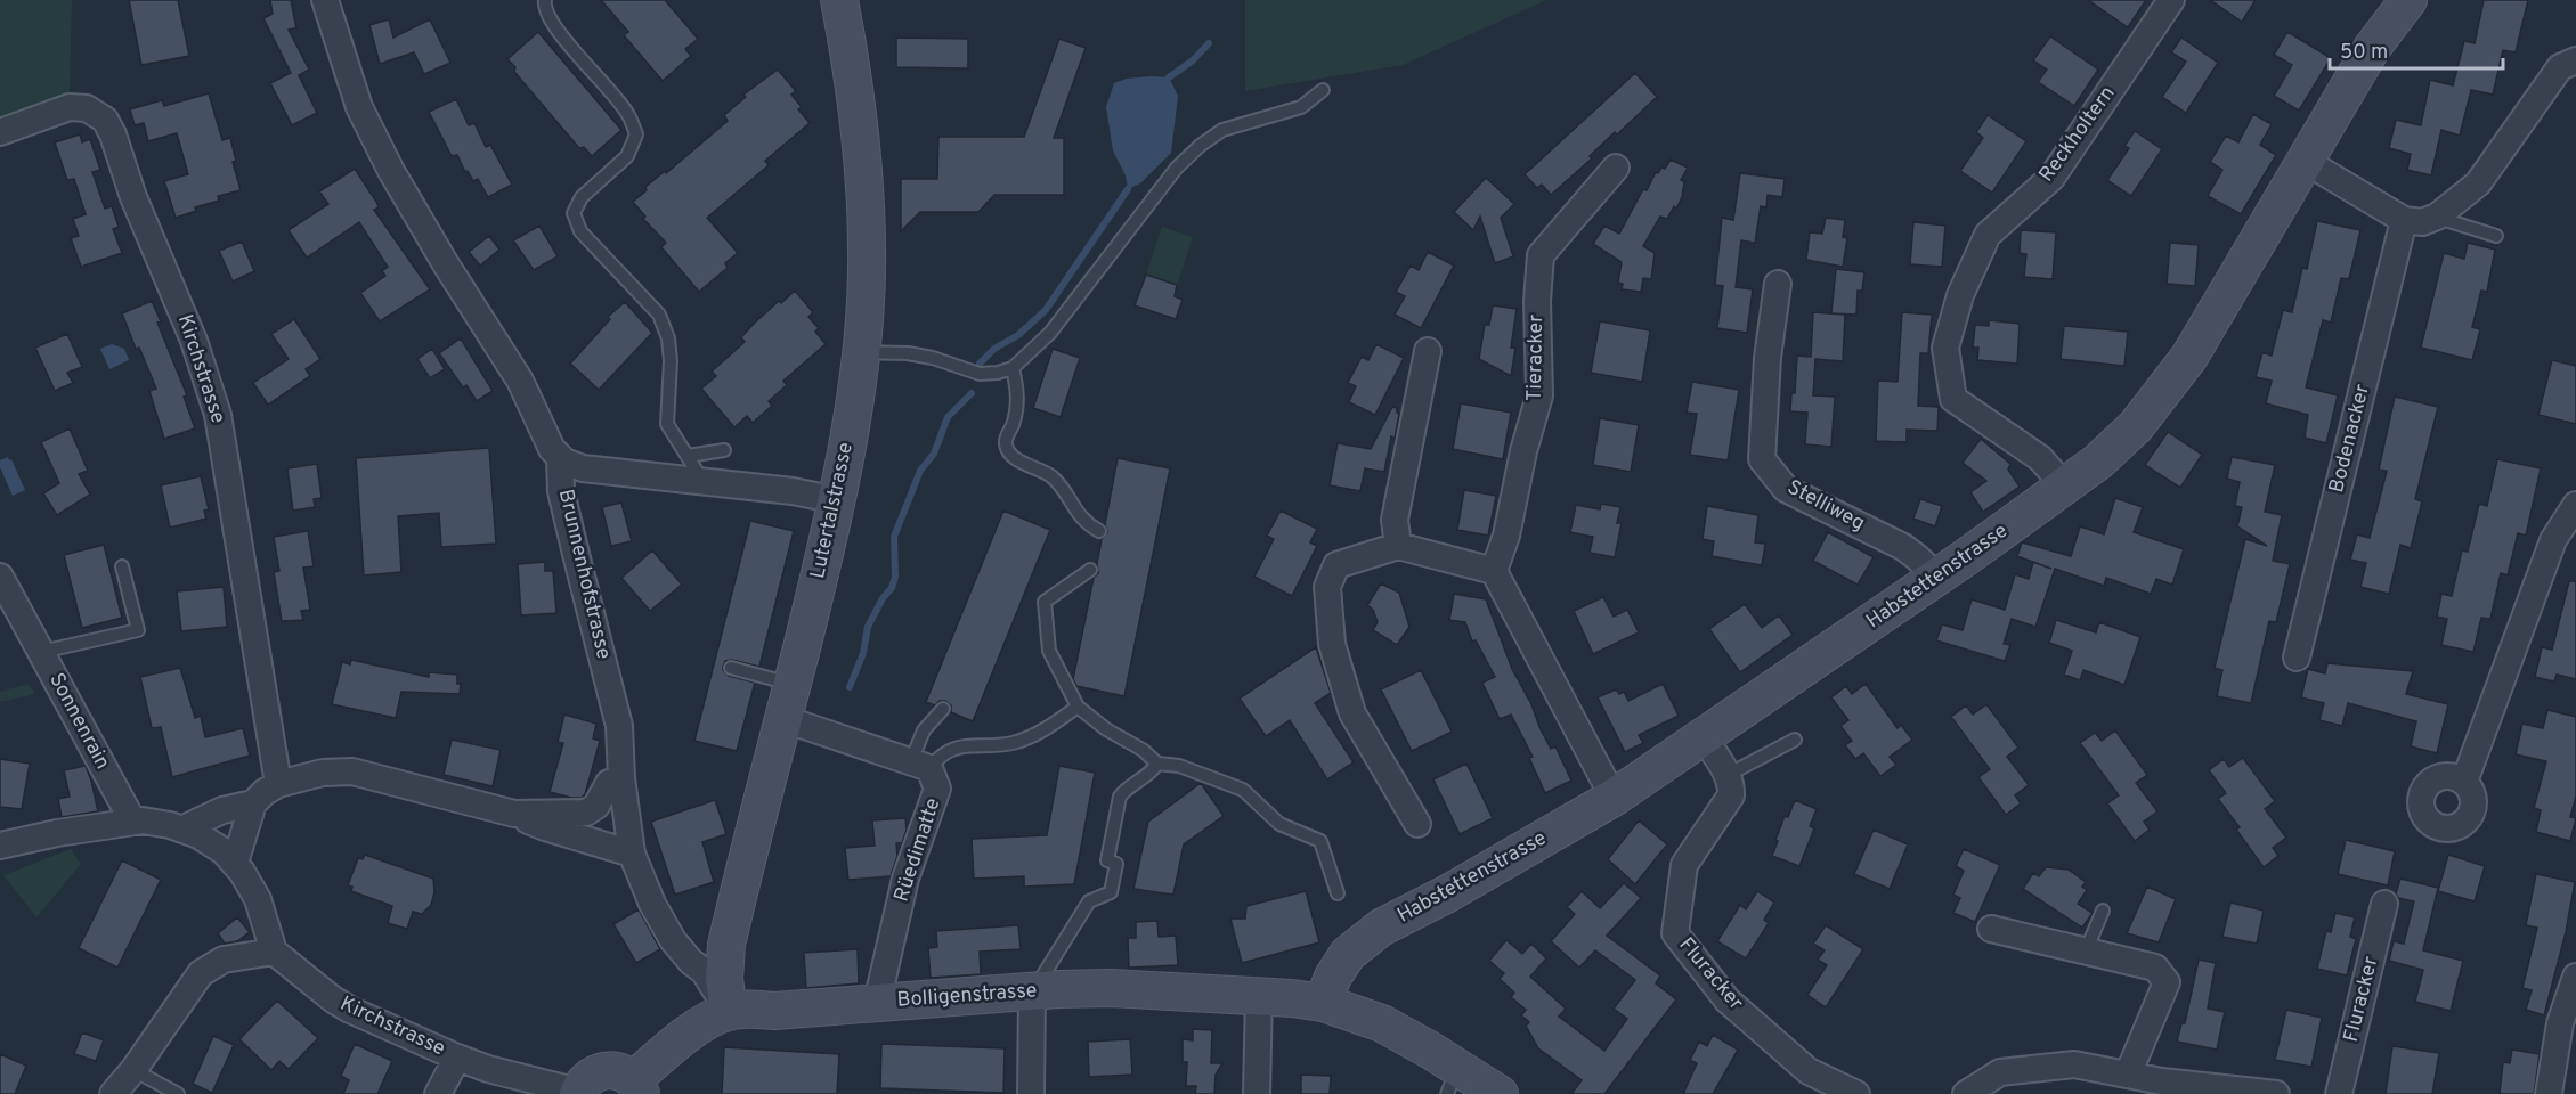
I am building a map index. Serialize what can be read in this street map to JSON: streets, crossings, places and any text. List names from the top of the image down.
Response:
{
  "streets": {
    "street": [
      "Reckholtern",
      "Tieracker",
      "Kirchstrasse",
      "Bodenacker",
      "Stelliweg",
      "Lutertalstrasse",
      "Brunnenhofstrasse",
      "Habstettenstrasse",
      "Sonnenrain",
      "Rüedimatte",
      "Fluracker",
      "Bolligenstrasse"
    ]
  },
  "crossings": [
    ["Reckholtern", "Habstettenstrasse"],
    ["Stelliweg", "Habstettenstrasse"],
    ["Lutertalstrasse", "Brunnenhofstrasse"],
    ["Lutertalstrasse", "Bolligenstrasse"],
    ["Brunnenhofstrasse", "Bolligenstrasse"],
    ["Habstettenstrasse", "Bolligenstrasse"],
    ["Rüedimatte", "Bolligenstrasse"]
  ],
  "scale_bar": "50 m"
}
